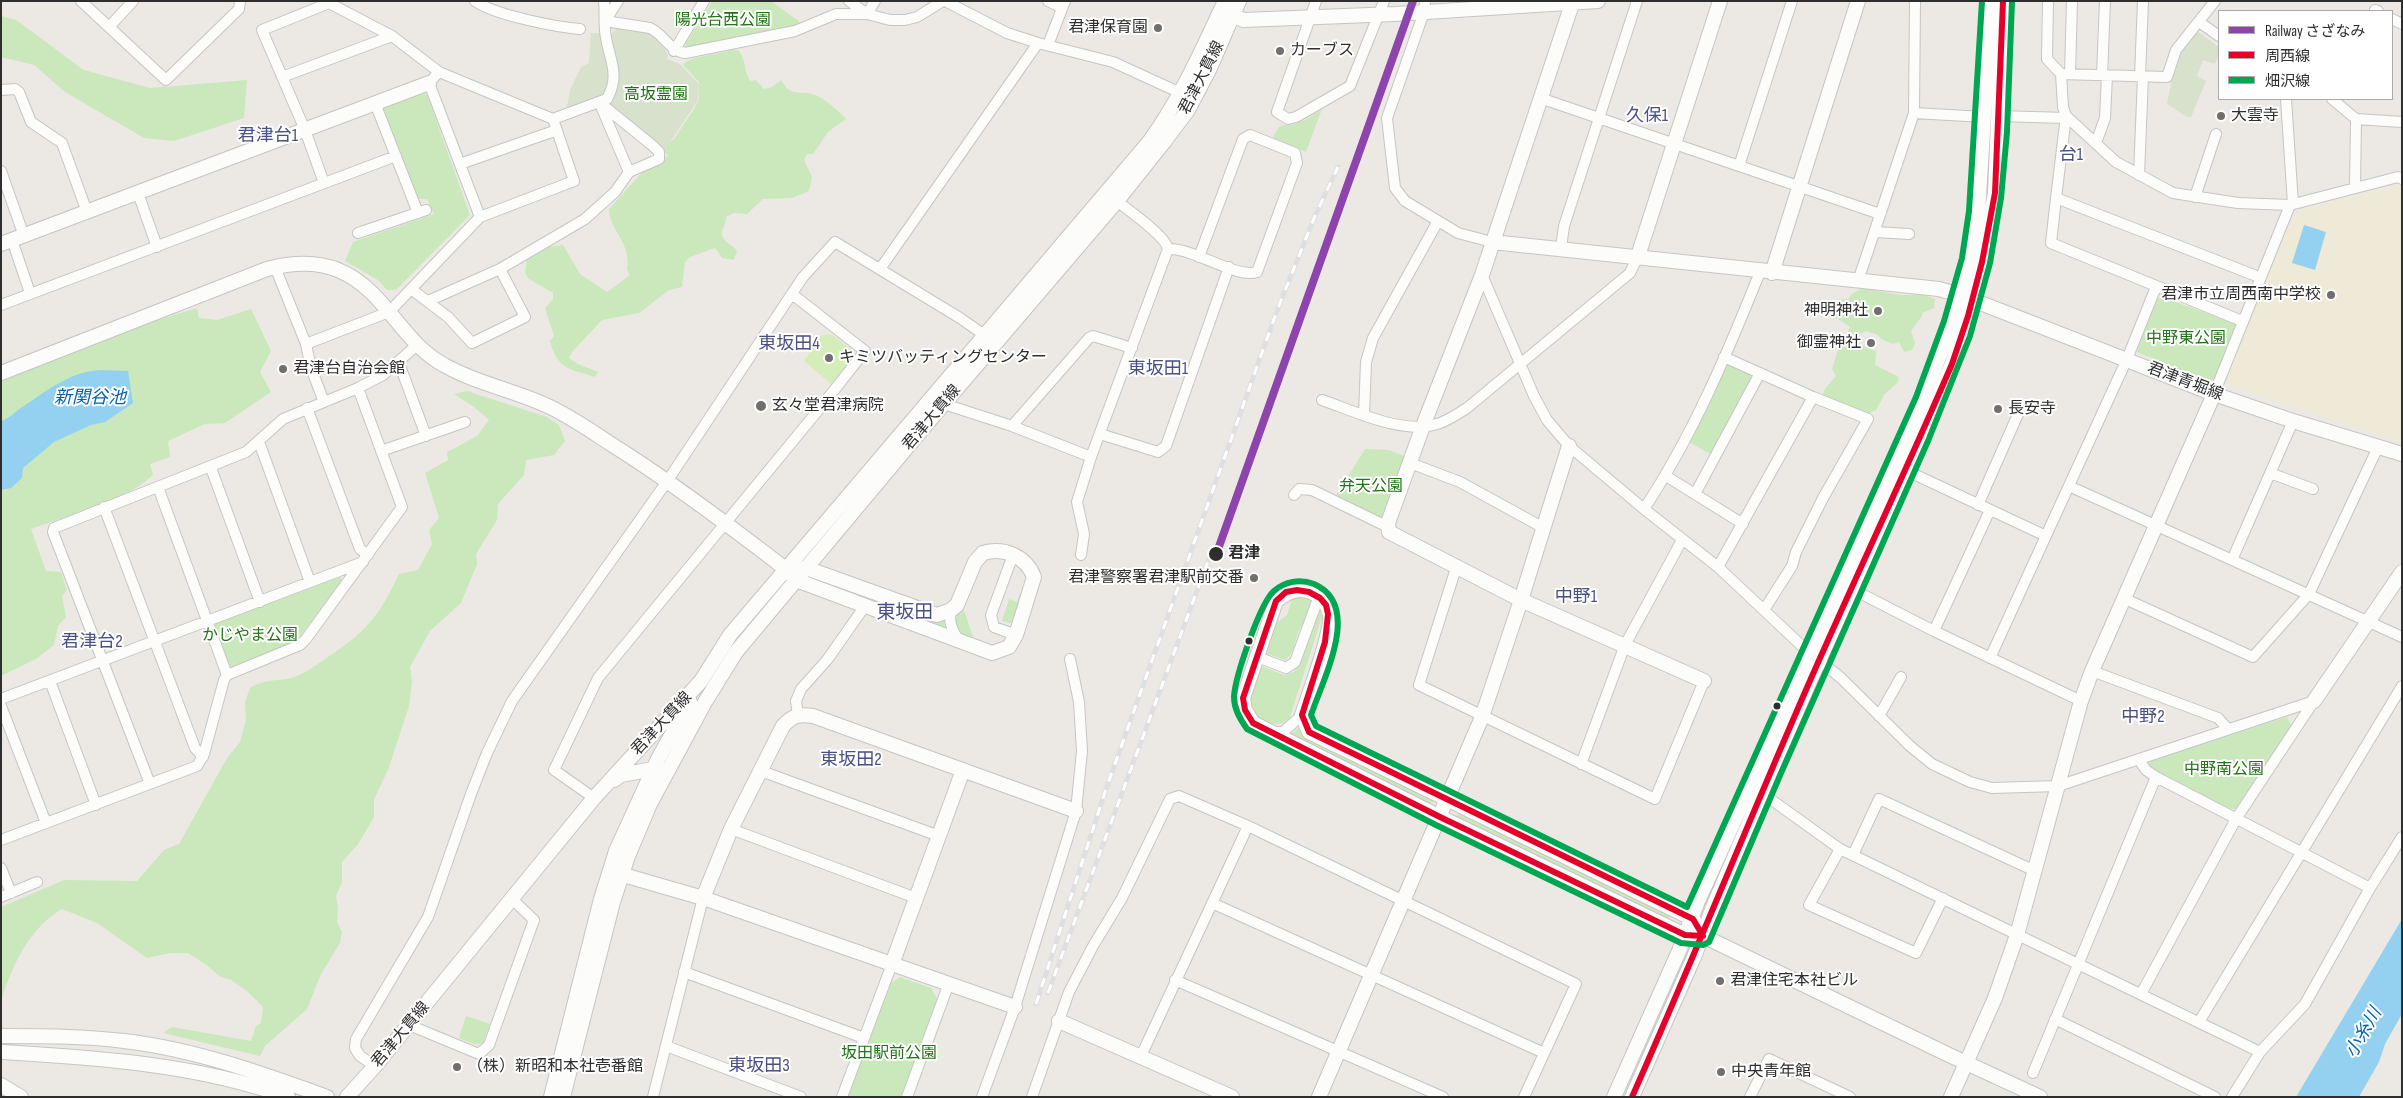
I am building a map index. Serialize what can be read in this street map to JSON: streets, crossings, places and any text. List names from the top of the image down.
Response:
{
  "streets": {
    "street": ["君津大貫線", "君津青堀線"]
  },
  "districts": [
    "久保1",
    "君津台1",
    "台1",
    "東坂田4",
    "東坂田1",
    "中野1",
    "東坂田",
    "君津台2",
    "中野2",
    "東坂田2",
    "東坂田3"
  ],
  "water": ["新関谷池", "小糸川"],
  "parks": [
    "陽光台西公園",
    "高坂霊園",
    "中野東公園",
    "弁天公園",
    "かじやま公園",
    "中野南公園",
    "坂田駅前公園"
  ],
  "places": [
    "君津保育園",
    "カーブス",
    "大雲寺",
    "君津市立周西南中学校",
    "神明神社",
    "御霊神社",
    "キミツバッティングセンター",
    "君津台自治会館",
    "玄々堂君津病院",
    "長安寺",
    "君津",
    "君津警察署君津駅前交番",
    "君津住宅本社ビル",
    "（株）新昭和本社壱番館",
    "中央青年館"
  ],
  "lines": ["rail line さざなみ", "transit line 周西線", "transit line 畑沢線"],
  "legend": ["Railway さざなみ", "周西線", "畑沢線"]
}
